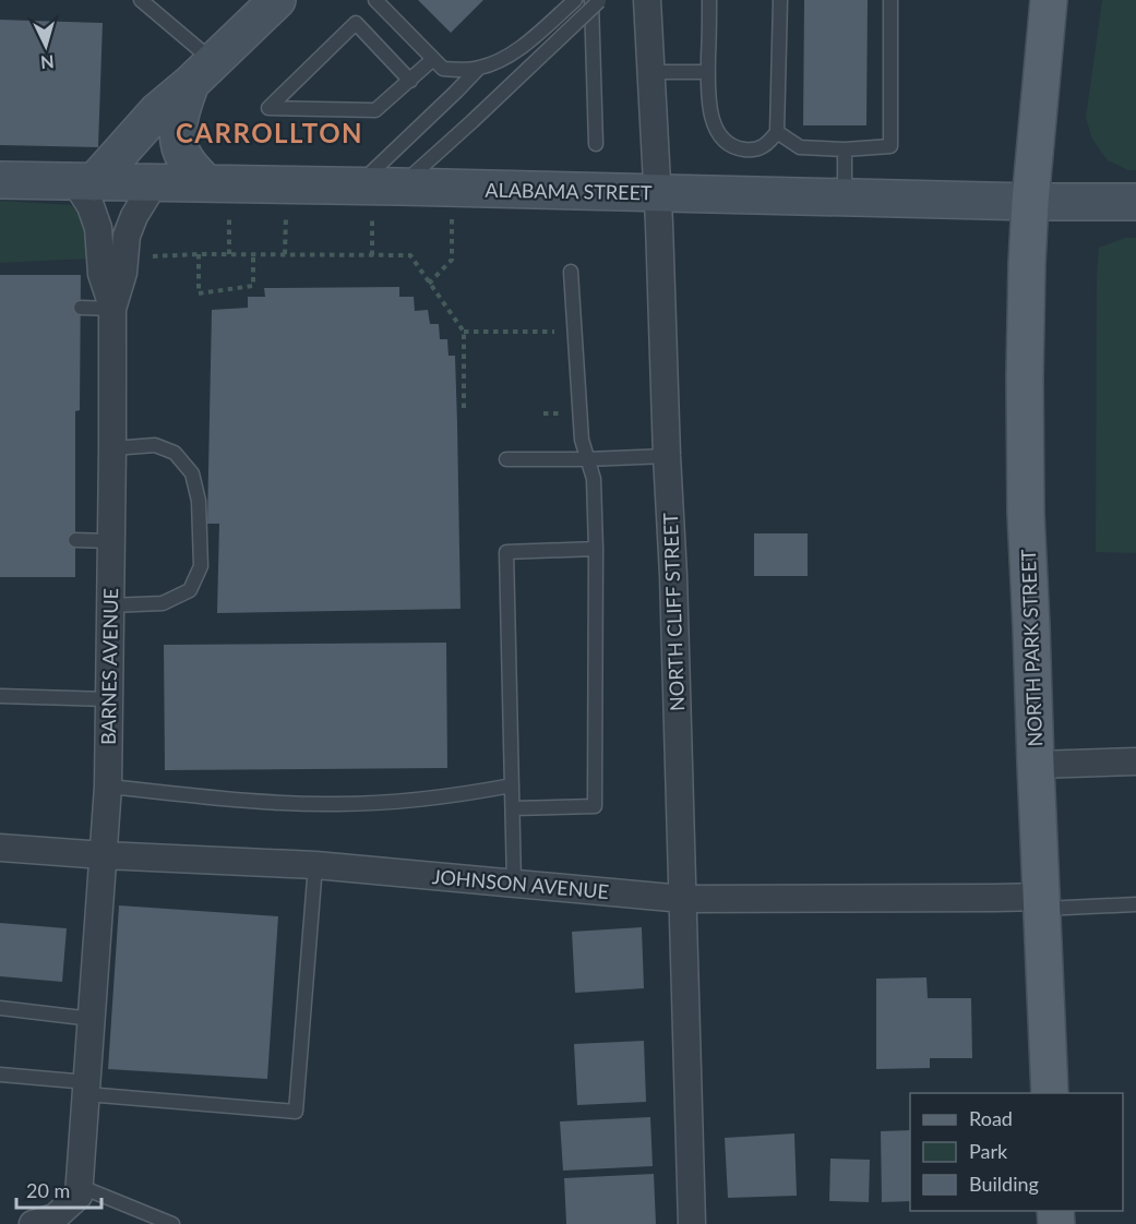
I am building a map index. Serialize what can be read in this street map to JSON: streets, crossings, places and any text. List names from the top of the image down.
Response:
{
  "streets": {
    "main road": ["ALABAMA STREET", "NORTH PARK STREET"],
    "street": ["NORTH CLIFF STREET", "BARNES AVENUE", "JOHNSON AVENUE"]
  },
  "crossings": [
    ["ALABAMA STREET", "NORTH CLIFF STREET"],
    ["ALABAMA STREET", "NORTH PARK STREET"],
    ["NORTH CLIFF STREET", "JOHNSON AVENUE"],
    ["NORTH PARK STREET", "JOHNSON AVENUE"],
    ["BARNES AVENUE", "JOHNSON AVENUE"]
  ],
  "districts": ["CARROLLTON"],
  "legend": ["Road", "Park", "Building"],
  "scale_bar": "20 m",
  "north": "bottom"
}
